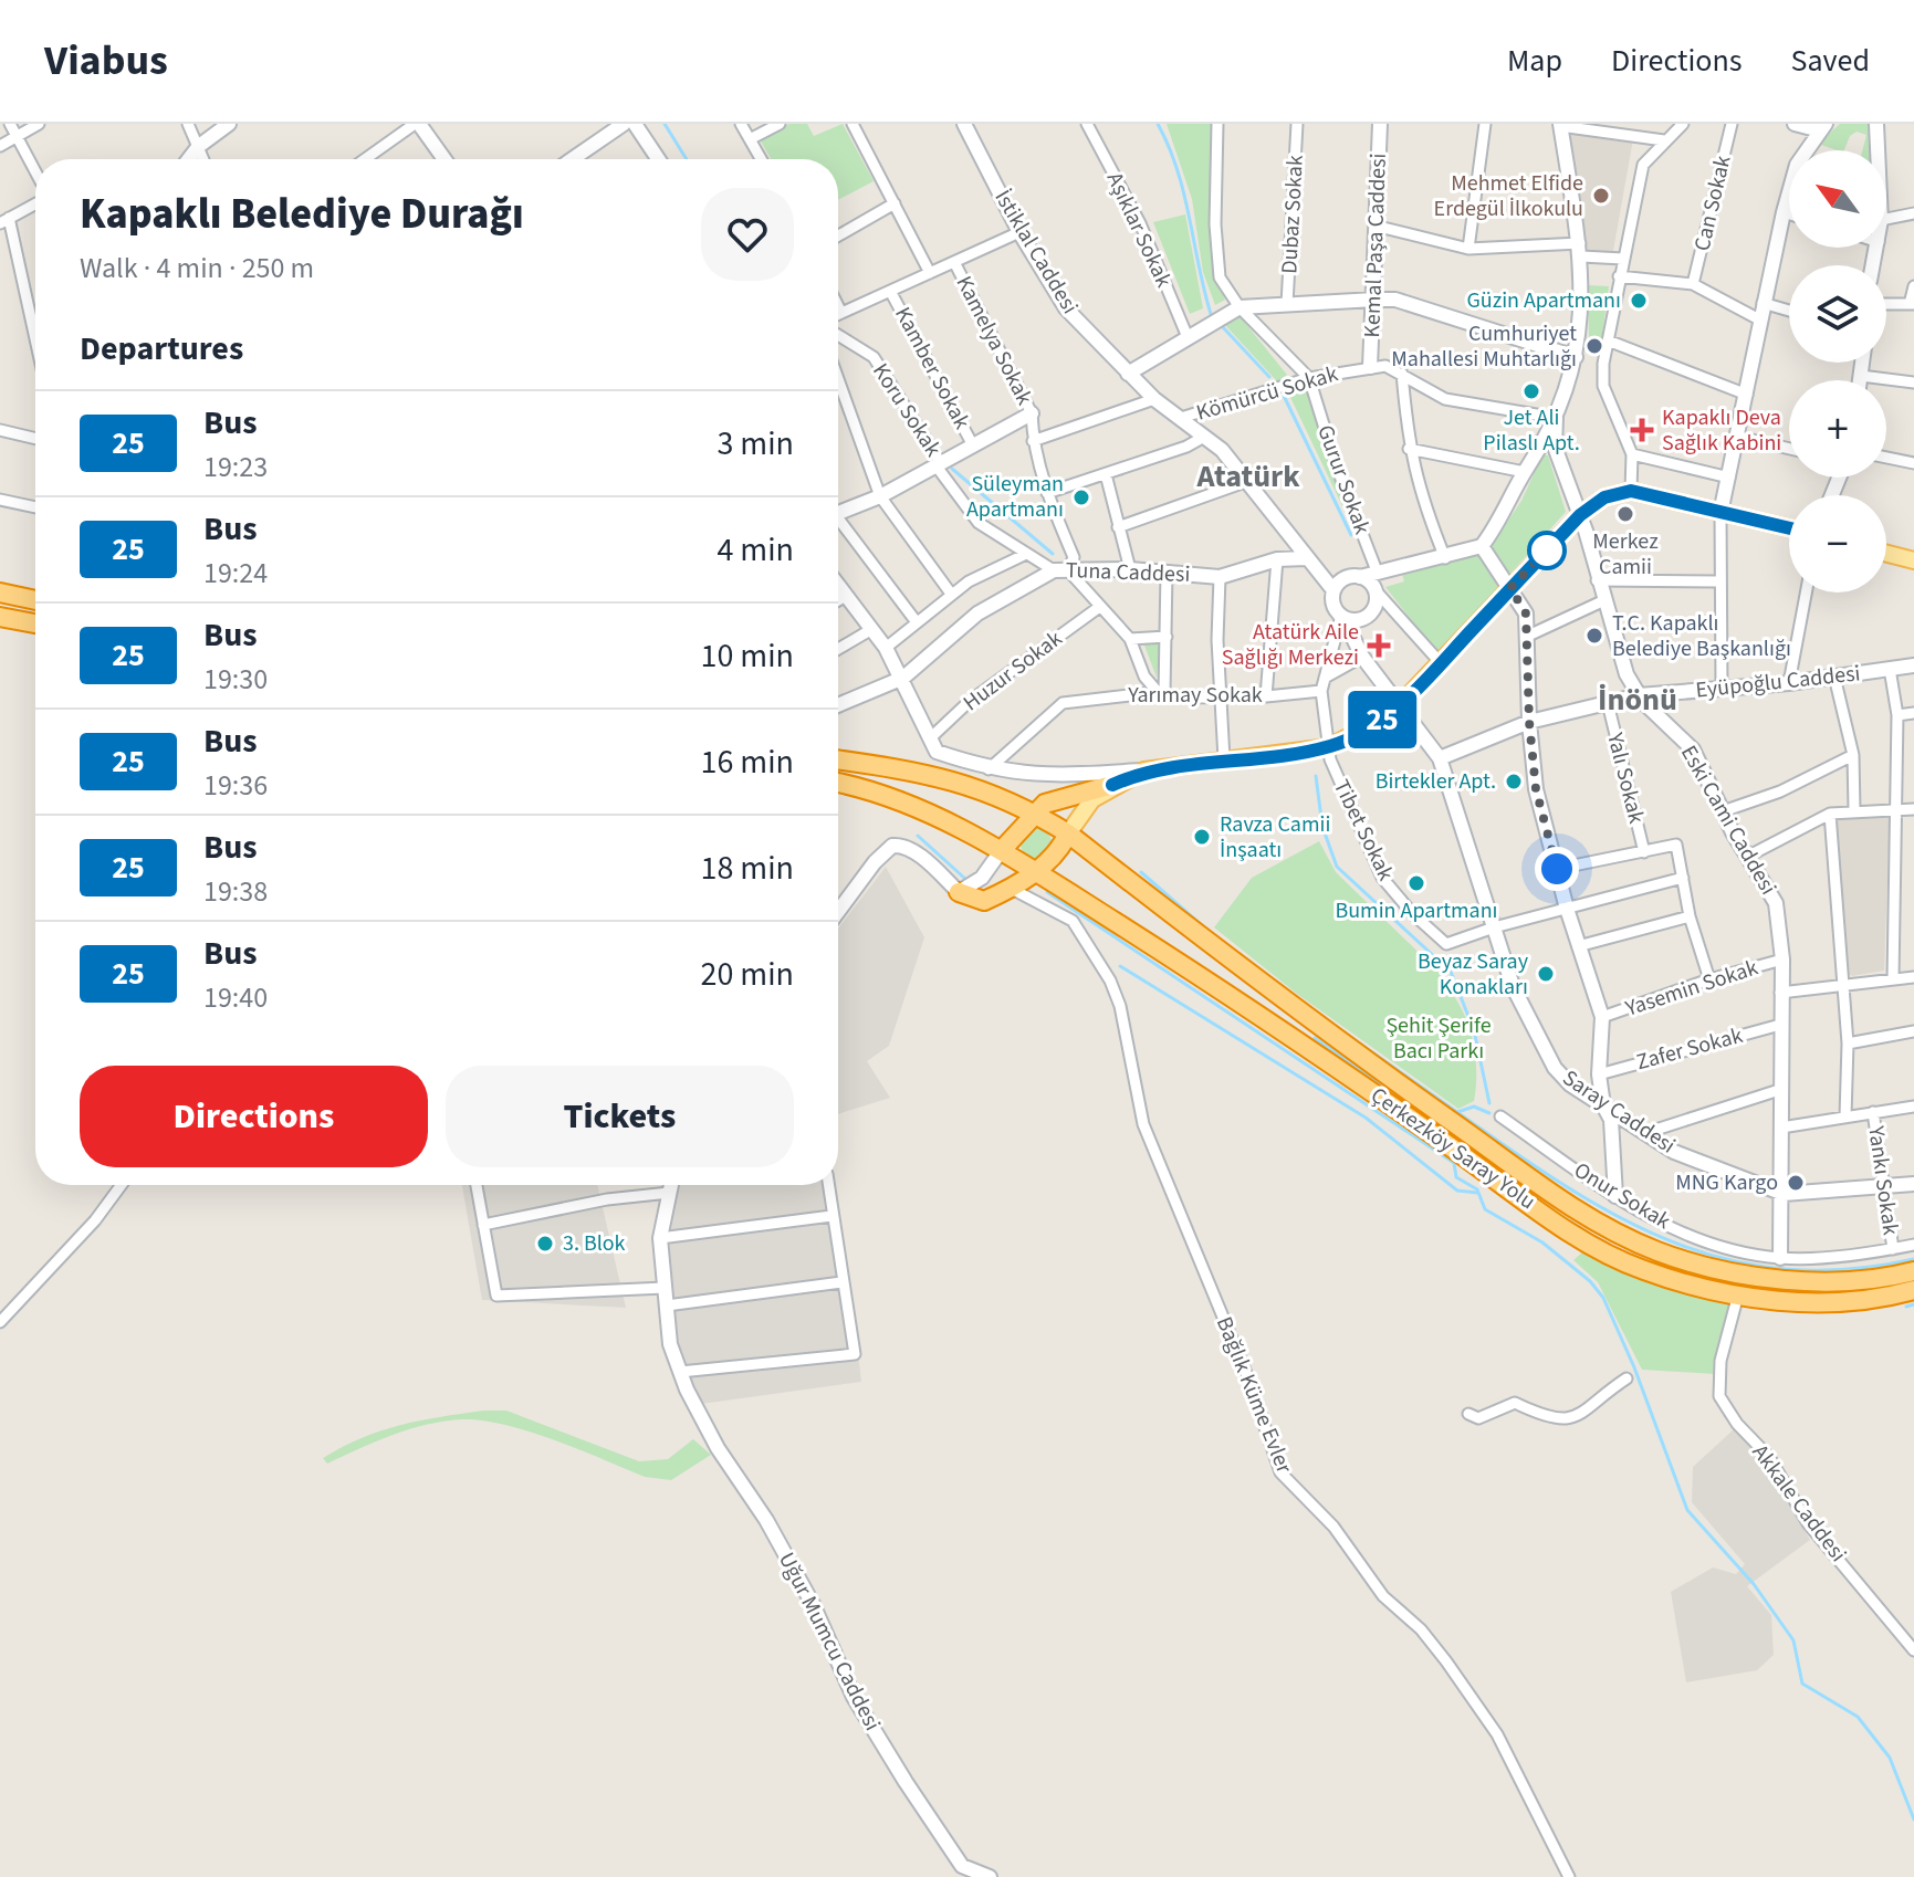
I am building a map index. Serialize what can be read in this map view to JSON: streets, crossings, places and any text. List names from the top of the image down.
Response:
{
  "streets": {
    "highway": ["Çerkezköy Saray Yolu"],
    "street": [
      "Can Sokak",
      "Dubaz Sokak",
      "Aşıklar Sokak",
      "Kemal Paşa Caddesi",
      "İstiklal Caddesi",
      "Kamelya Sokak",
      "Kamber Sokak",
      "Kömürcü Sokak",
      "Koru Sokak",
      "Gurur Sokak",
      "Tuna Caddesi",
      "Huzur Sokak",
      "Eyüpoğlu Caddesi",
      "Yarımay Sokak",
      "Yalı Sokak",
      "Eski Cami Caddesi",
      "Tibet Sokak",
      "Yasemin Sokak",
      "Zafer Sokak",
      "Saray Caddesi",
      "Yankı Sokak",
      "Onur Sokak",
      "Bağlık Küme Evler",
      "Akkale Caddesi",
      "Uğur Mumcu Caddesi"
    ]
  },
  "crossings": [
    ["Kemal Paşa Caddesi", "Kömürcü Sokak"],
    ["İstiklal Caddesi", "Kömürcü Sokak"],
    ["İstiklal Caddesi", "Tuna Caddesi"],
    ["Kamelya Sokak", "Koru Sokak"],
    ["Kamelya Sokak", "Tuna Caddesi"],
    ["Kömürcü Sokak", "Gurur Sokak"],
    ["Kömürcü Sokak", "Eski Cami Caddesi"],
    ["Koru Sokak", "Tuna Caddesi"],
    ["Eyüpoğlu Caddesi", "Yalı Sokak"],
    ["Eyüpoğlu Caddesi", "Eski Cami Caddesi"],
    ["Eyüpoğlu Caddesi", "Saray Caddesi"],
    ["Yarımay Sokak", "Tibet Sokak"],
    ["Eski Cami Caddesi", "Yasemin Sokak"],
    ["Eski Cami Caddesi", "Zafer Sokak"],
    ["Eski Cami Caddesi", "Saray Caddesi"],
    ["Eski Cami Caddesi", "Onur Sokak"],
    ["Tibet Sokak", "Saray Caddesi"],
    ["Saray Caddesi", "Yankı Sokak"],
    ["Çerkezköy Saray Yolu", "Akkale Caddesi"],
    ["Yankı Sokak", "Onur Sokak"]
  ],
  "districts": ["Atatürk", "İnönü"],
  "parks": ["Şehit Şerife Bacı Parkı"],
  "places": {
    "other": [
      "Mehmet Elfide Erdegül İlkokulu",
      "Güzin Apartmanı",
      "Cumhuriyet Mahallesi Muhtarlığı",
      "Jet Ali Pilaslı Apt.",
      "Süleyman Apartmanı",
      "Merkez Camii",
      "T.C. Kapaklı Belediye Başkanlığı",
      "Birtekler Apt.",
      "Ravza Camii İnşaatı",
      "Bumin Apartmanı",
      "Beyaz Saray Konakları",
      "MNG Kargo",
      "3. Blok"
    ],
    "health": ["Kapaklı Deva Sağlık Kabini", "Atatürk Aile Sağlığı Merkezi"]
  },
  "lines": ["bus line 25"],
  "north": "top left",
  "page": {
    "header": "Viabus",
    "nav": ["Map", "Directions", "Saved"],
    "on_map": "25",
    "map_buttons": ["+", "−"],
    "heading": [
      ["Kapaklı Belediye Durağı", "Walk · 4 min · 250 m"],
      "Departures"
    ],
    "list": [
      {
        "mark": "25",
        "name": "Bus",
        "note": "19:23",
        "value": "3 min"
      },
      {
        "mark": "25",
        "name": "Bus",
        "note": "19:24",
        "value": "4 min"
      },
      {
        "mark": "25",
        "name": "Bus",
        "note": "19:30",
        "value": "10 min"
      },
      {
        "mark": "25",
        "name": "Bus",
        "note": "19:36",
        "value": "16 min"
      },
      {
        "mark": "25",
        "name": "Bus",
        "note": "19:38",
        "value": "18 min"
      },
      {
        "mark": "25",
        "name": "Bus",
        "note": "19:40",
        "value": "20 min"
      }
    ],
    "buttons": ["Directions", "Tickets"]
  }
}
